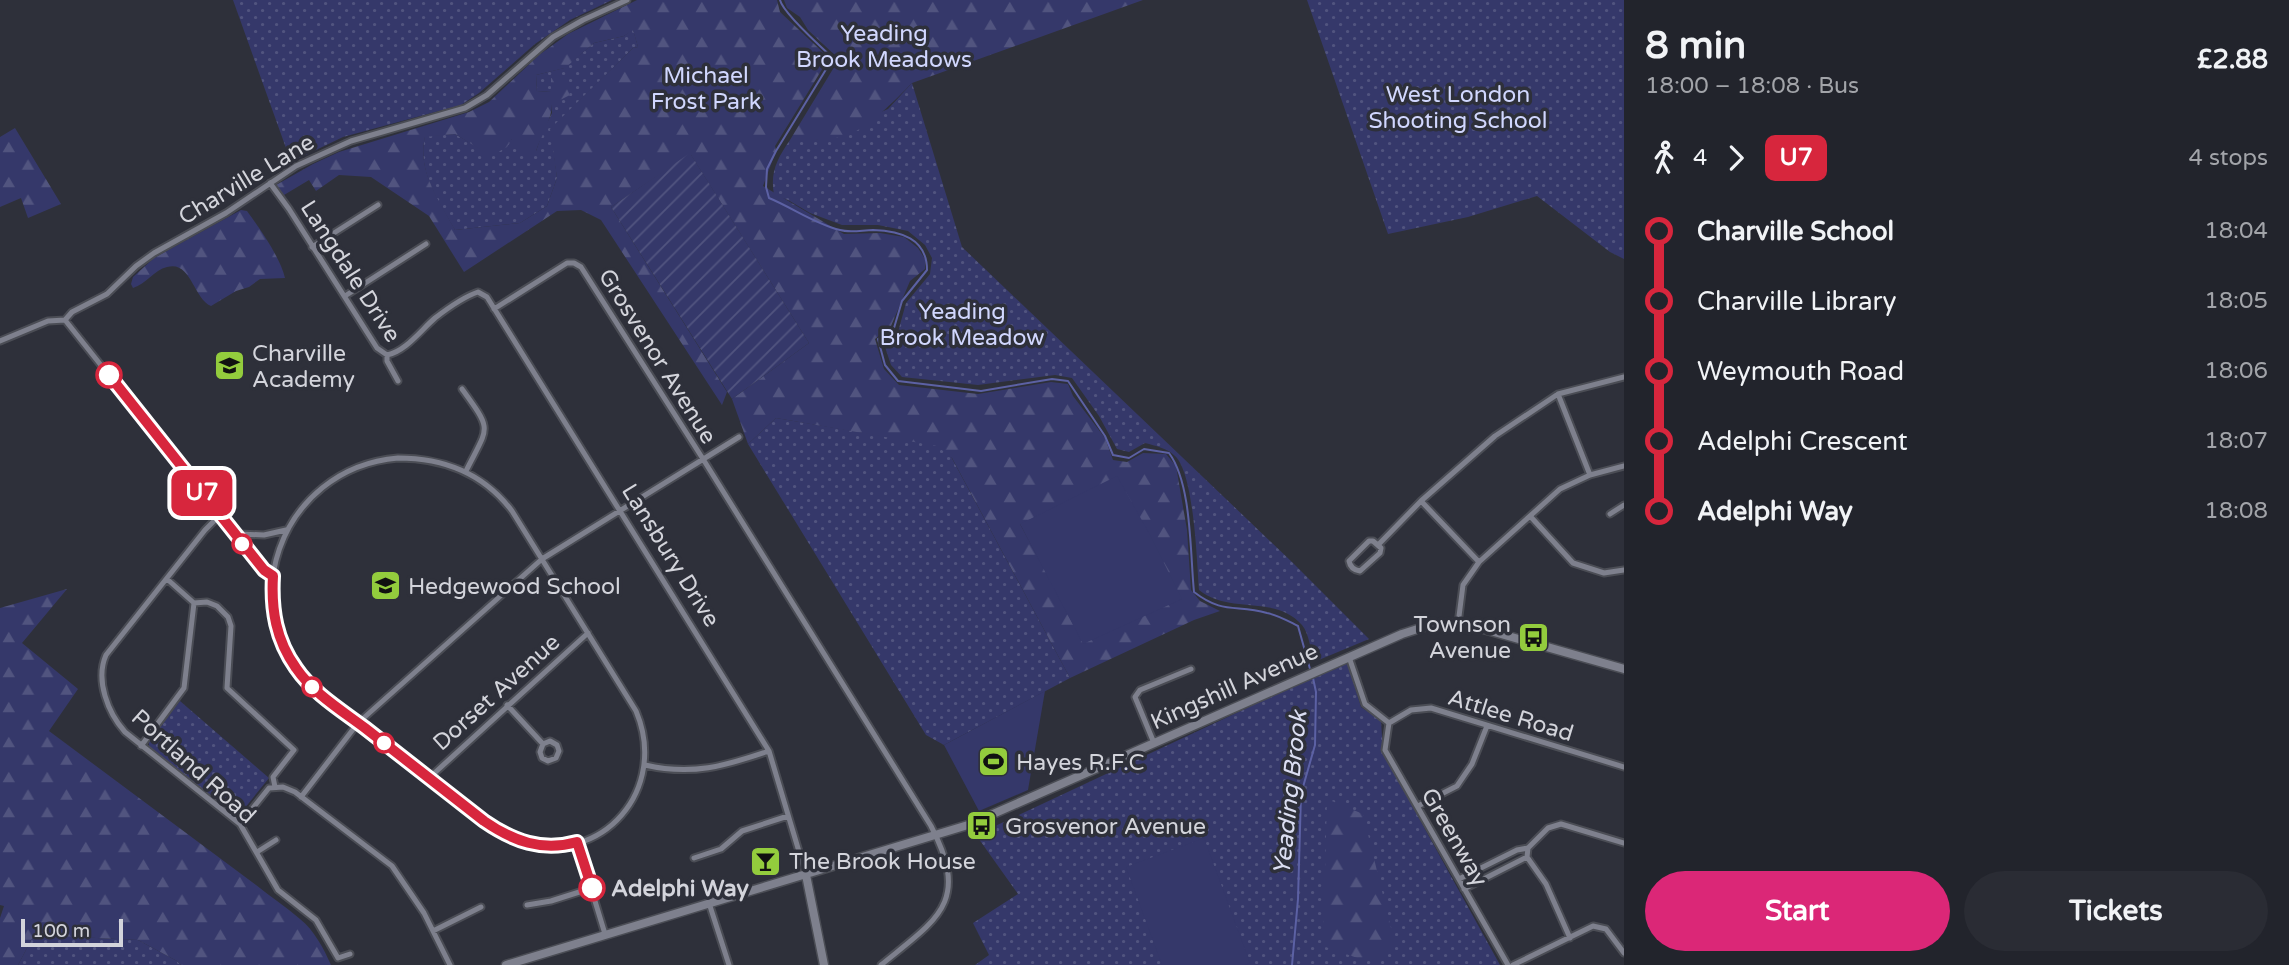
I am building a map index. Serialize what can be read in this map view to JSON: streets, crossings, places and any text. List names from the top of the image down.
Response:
{
  "streets": {
    "street": [
      "Charville Lane",
      "Langdale Drive",
      "Grosvenor Avenue",
      "Lansbury Drive",
      "Kingshill Avenue",
      "Dorset Avenue",
      "Attlee Road",
      "Portland Road",
      "Greenway"
    ]
  },
  "crossings": [
    ["Charville Lane", "Langdale Drive"],
    ["Grosvenor Avenue", "Lansbury Drive"],
    ["Grosvenor Avenue", "Kingshill Avenue"],
    ["Lansbury Drive", "Kingshill Avenue"],
    ["Attlee Road", "Greenway"]
  ],
  "water": ["Yeading Brook"],
  "parks": [
    "Yeading Brook Meadows",
    "Michael Frost Park",
    "West London Shooting School",
    "Yeading Brook Meadow"
  ],
  "places": {
    "school or university": ["Charville Academy", "Hedgewood School"],
    "bus stop": ["Townson Avenue", "Grosvenor Avenue"],
    "sports": ["Hayes R.F.C"],
    "bar": ["The Brook House"],
    "other": ["Adelphi Way"]
  },
  "lines": ["bus line U7"],
  "scale_bar": "100 m",
  "page": {
    "on_map": "U7",
    "heading": ["8 min", "18:00 – 18:08 · Bus", "£2.88"],
    "legs": ["4", "U7", "4 stops"],
    "list": [
      {
        "name": "Charville School",
        "value": "18:04"
      },
      {
        "name": "Charville Library",
        "value": "18:05"
      },
      {
        "name": "Weymouth Road",
        "value": "18:06"
      },
      {
        "name": "Adelphi Crescent",
        "value": "18:07"
      },
      {
        "name": "Adelphi Way",
        "value": "18:08"
      }
    ],
    "buttons": ["Start", "Tickets"],
    "scale": "100 m"
  }
}
